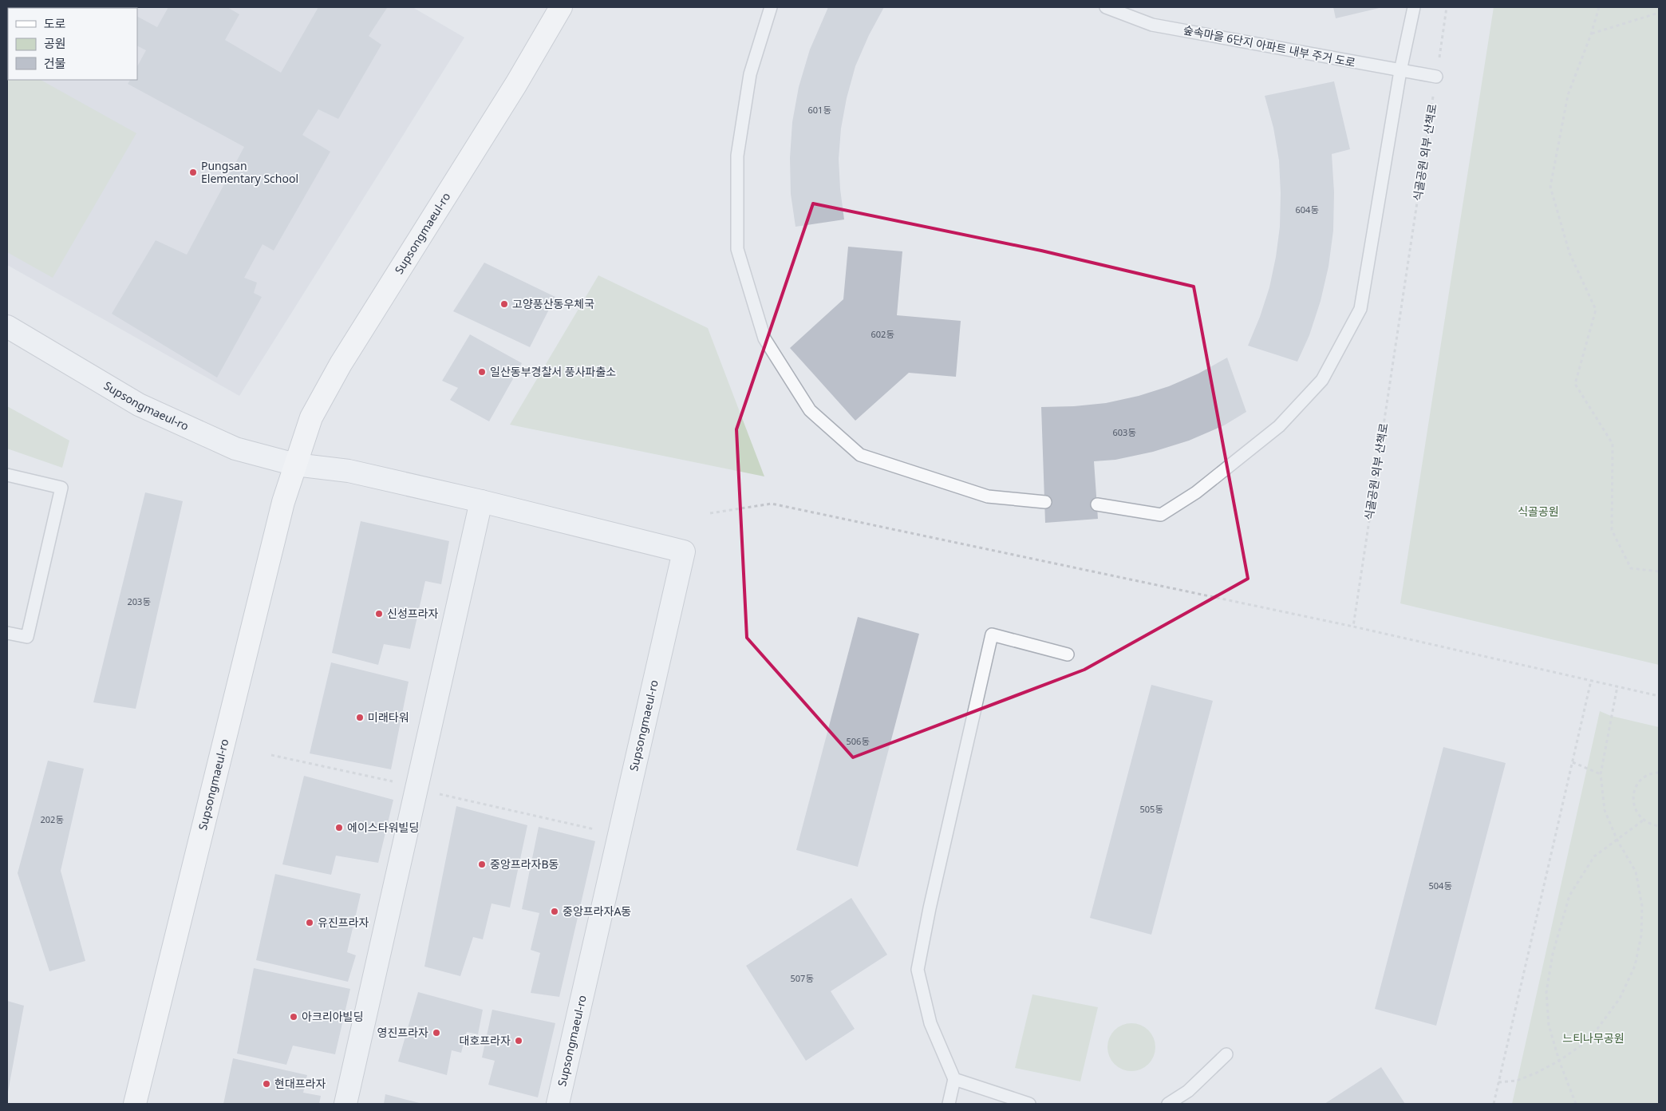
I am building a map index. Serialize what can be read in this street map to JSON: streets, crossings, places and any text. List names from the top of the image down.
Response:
{
  "streets": {
    "main road": ["Supsongmaeul-ro"],
    "lane": ["숲속마을 6단지 아파트 내부 주거 도로"],
    "path": ["식골공원 외부 산책로"]
  },
  "crossings": [
    ["숲속마을 6단지 아파트 내부 주거 도로", "식골공원 외부 산책로"]
  ],
  "parks": ["식골공원", "느티나무공원"],
  "places": [
    "Pungsan Elementary School",
    "고양풍산동우체국",
    "일산동부경찰서 풍사파출소",
    "신성프라자",
    "미래타워",
    "에이스타워빌딩",
    "중앙프라자B동",
    "중앙프라자A동",
    "유진프라자",
    "아크리아빌딩",
    "영진프라자",
    "대호프라자",
    "현대프라자"
  ],
  "house_numbers": [
    "601동",
    "604동",
    "602동",
    "603동",
    "203동",
    "506동",
    "505동",
    "202동",
    "504동",
    "507동"
  ],
  "legend": ["도로", "공원", "건물"]
}
